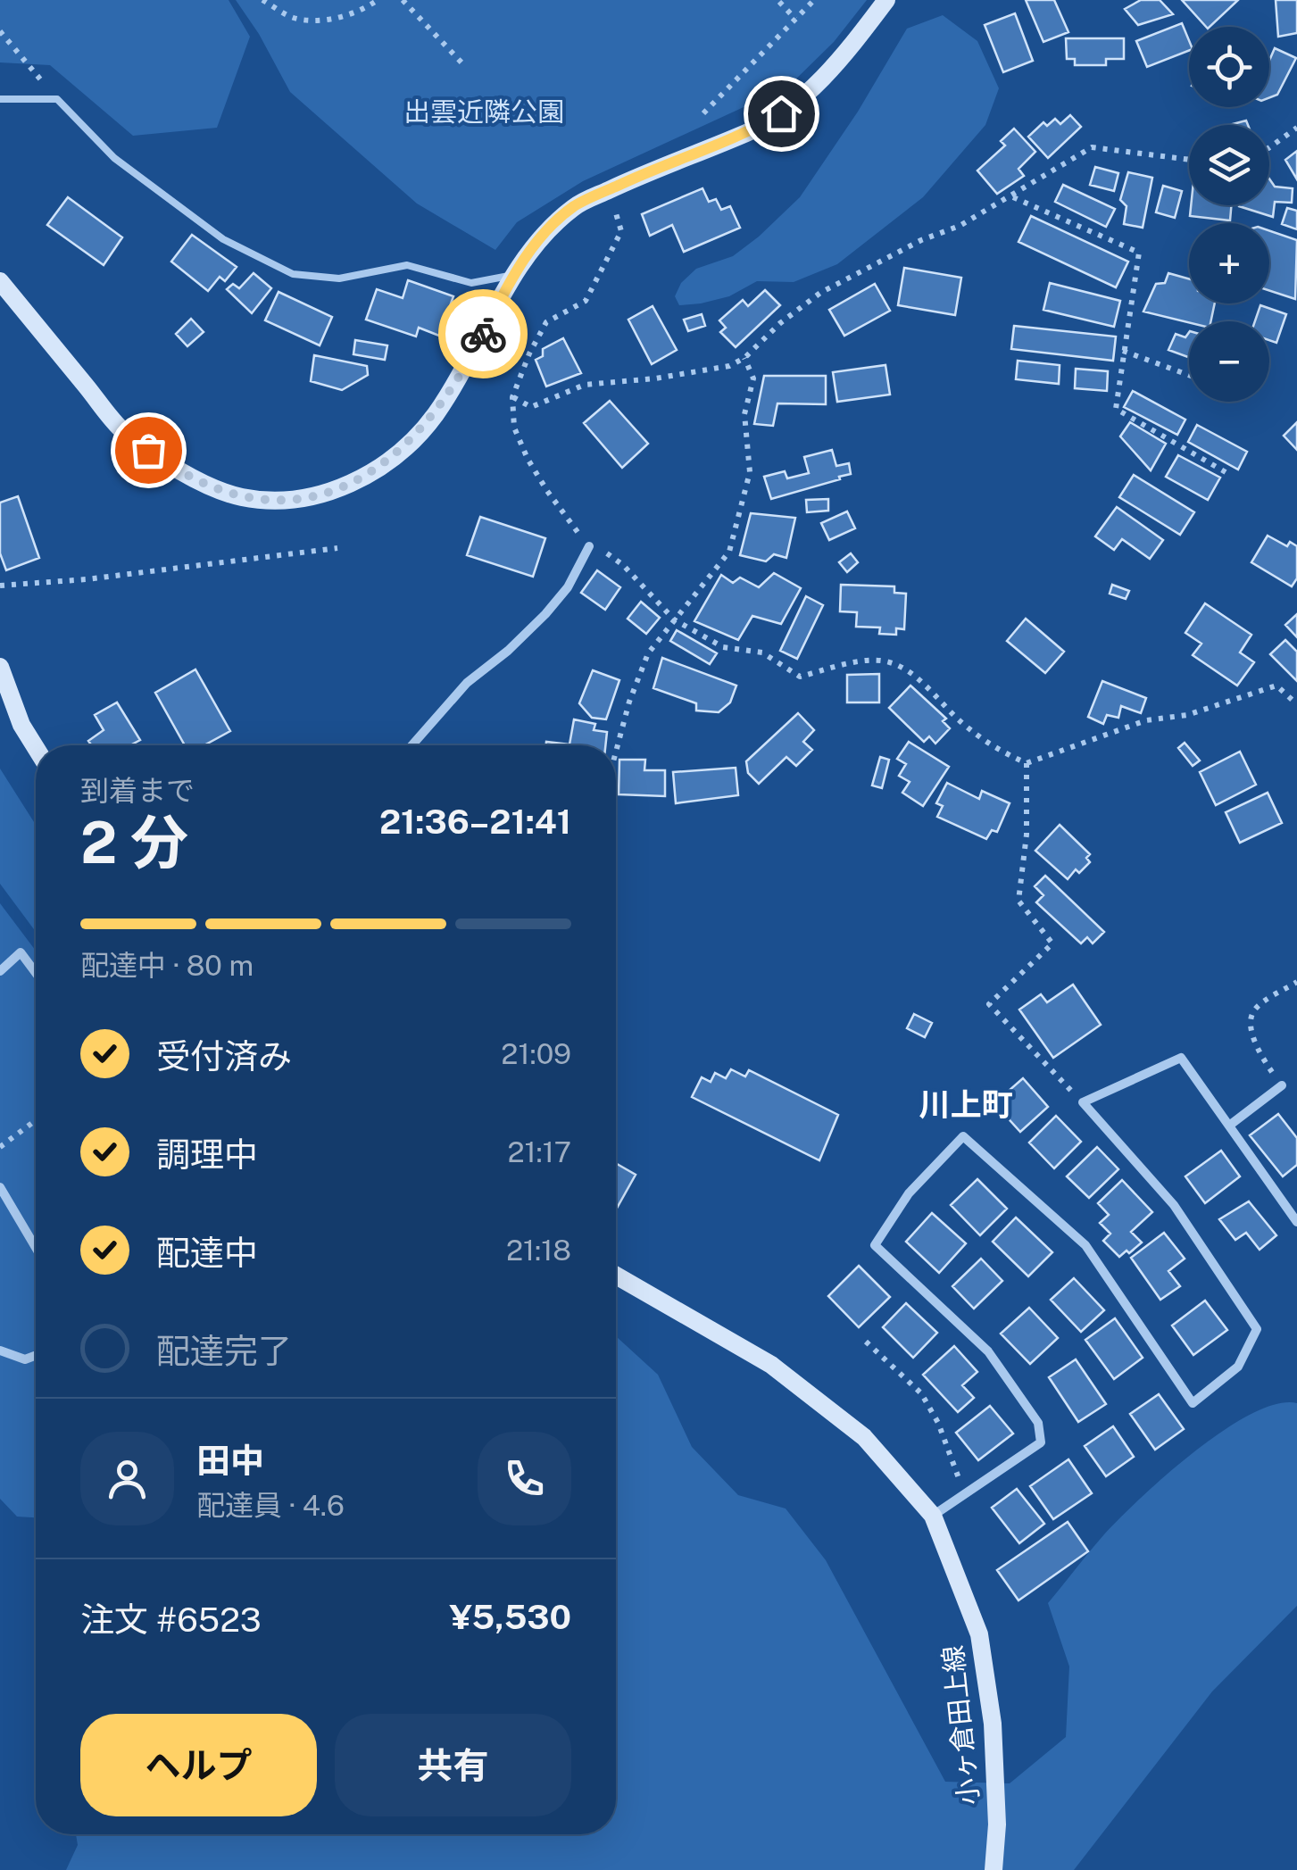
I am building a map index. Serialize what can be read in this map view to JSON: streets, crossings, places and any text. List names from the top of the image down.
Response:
{
  "streets": {
    "street": ["小ヶ倉田上線"]
  },
  "districts": ["川上町"],
  "parks": ["出雲近隣公園"],
  "page": {
    "map_buttons": ["+", "−"],
    "heading": ["2 分", "到着まで", "21:36–21:41"],
    "panel": [
      "田中",
      "配達員 · 4.6",
      "注文 #6523",
      "¥5,530"
    ],
    "bar": "配達中 · 80 m",
    "list": [
      ["受付済み", "21:09"],
      ["調理中", "21:17"],
      ["配達中", "21:18"],
      "配達完了"
    ],
    "buttons": ["ヘルプ", "共有"]
  }
}
